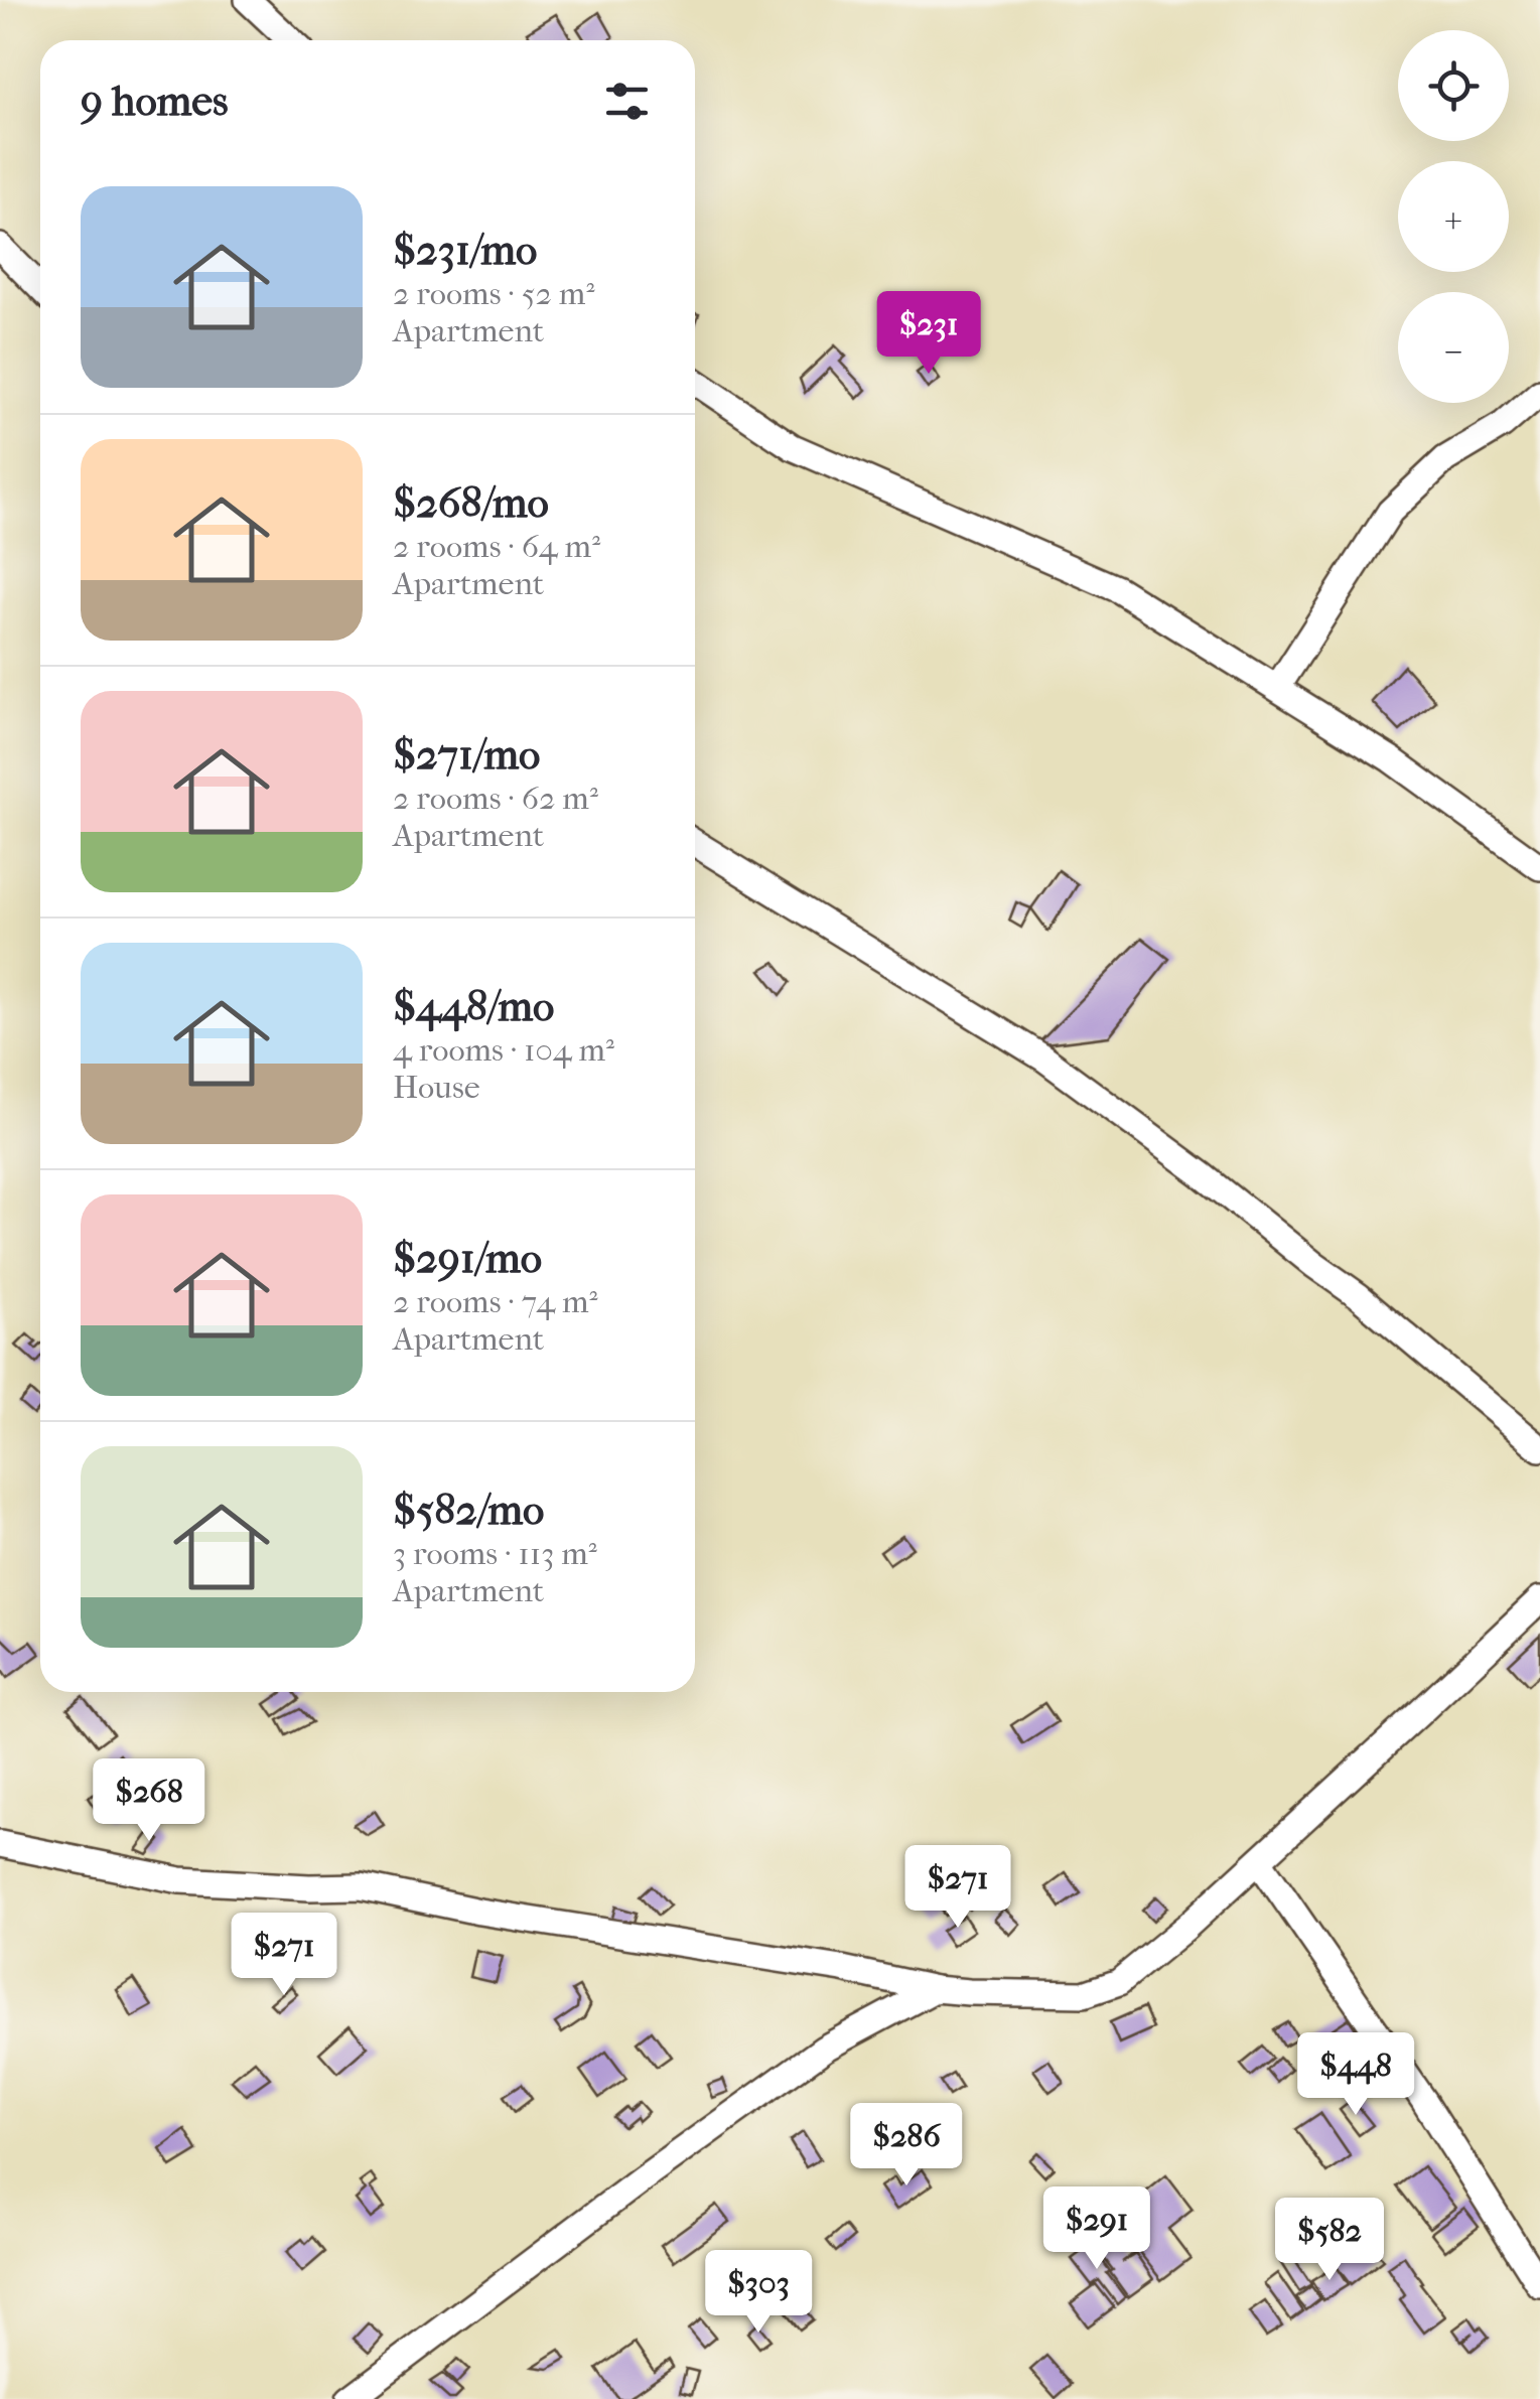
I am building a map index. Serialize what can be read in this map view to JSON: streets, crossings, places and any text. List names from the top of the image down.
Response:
{
  "page": {
    "map_buttons": ["+", "−"],
    "heading": "9 homes",
    "list": [
      {
        "name": "$231/mo",
        "note": "2 rooms · 52 m² · Apartment"
      },
      {
        "name": "$268/mo",
        "note": "2 rooms · 64 m² · Apartment"
      },
      {
        "name": "$271/mo",
        "note": "2 rooms · 62 m² · Apartment"
      },
      {
        "name": "$448/mo",
        "note": "4 rooms · 104 m² · House"
      },
      {
        "name": "$291/mo",
        "note": "2 rooms · 74 m² · Apartment"
      },
      {
        "name": "$582/mo",
        "note": "3 rooms · 113 m² · Apartment"
      }
    ],
    "price": [
      "$231",
      "$268",
      "$271",
      "$271",
      "$448",
      "$286",
      "$291",
      "$582",
      "$303"
    ]
  }
}
